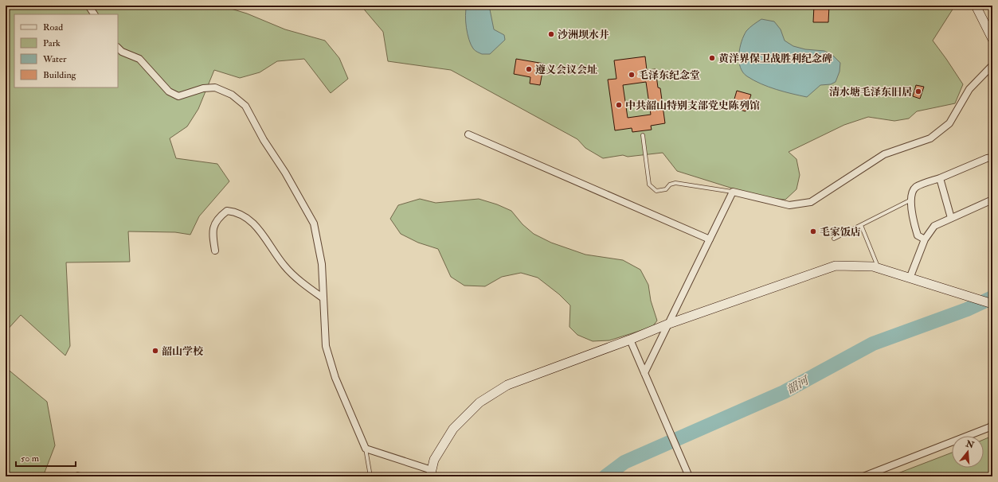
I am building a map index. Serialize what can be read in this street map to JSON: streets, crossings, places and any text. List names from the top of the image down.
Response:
{
  "water": ["韶河"],
  "places": [
    "沙洲坝水井",
    "黄洋界保卫战胜利纪念碑",
    "遵义会议会址",
    "毛泽东纪念堂",
    "清水塘毛泽东旧居",
    "中共韶山特别支部党史陈列馆",
    "毛家饭店",
    "韶山学校"
  ],
  "legend": [
    "Road",
    "Park",
    "Water",
    "Building"
  ],
  "scale_bar": "50 m",
  "north": "top"
}
